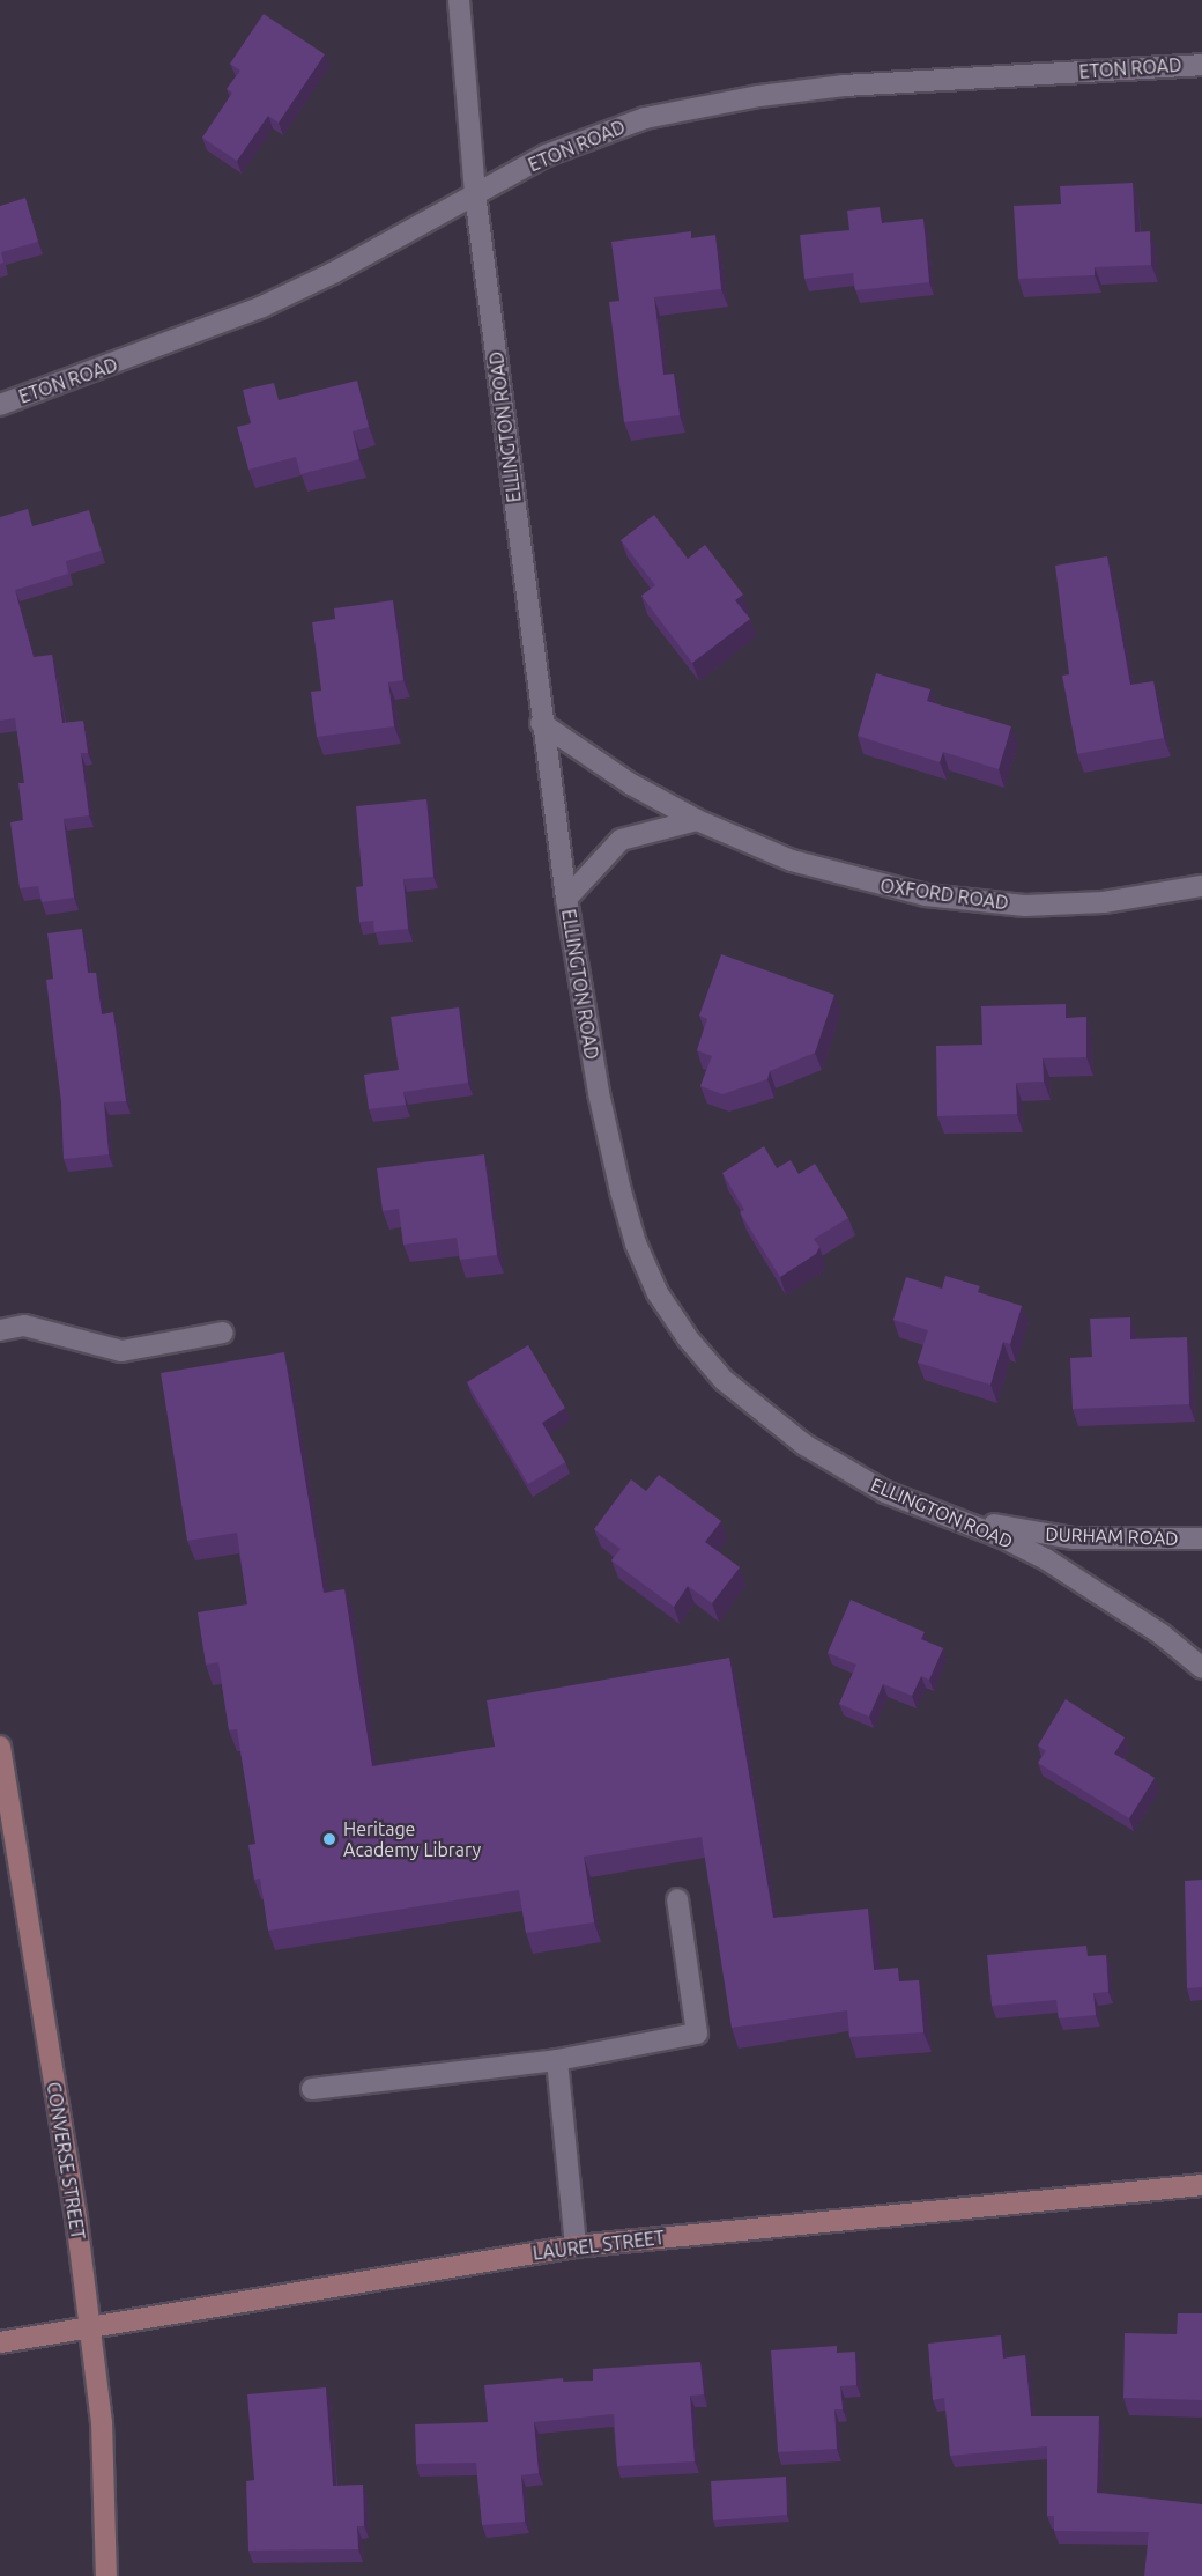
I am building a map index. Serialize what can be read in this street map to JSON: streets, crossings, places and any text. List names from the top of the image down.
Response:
{
  "streets": {
    "street": [
      "ETON ROAD",
      "ELLINGTON ROAD",
      "OXFORD ROAD",
      "DURHAM ROAD",
      "CONVERSE STREET",
      "LAUREL STREET"
    ]
  },
  "crossings": [
    ["ETON ROAD", "ELLINGTON ROAD"],
    ["ELLINGTON ROAD", "OXFORD ROAD"],
    ["ELLINGTON ROAD", "DURHAM ROAD"],
    ["CONVERSE STREET", "LAUREL STREET"]
  ],
  "places": ["Heritage Academy Library"]
}
